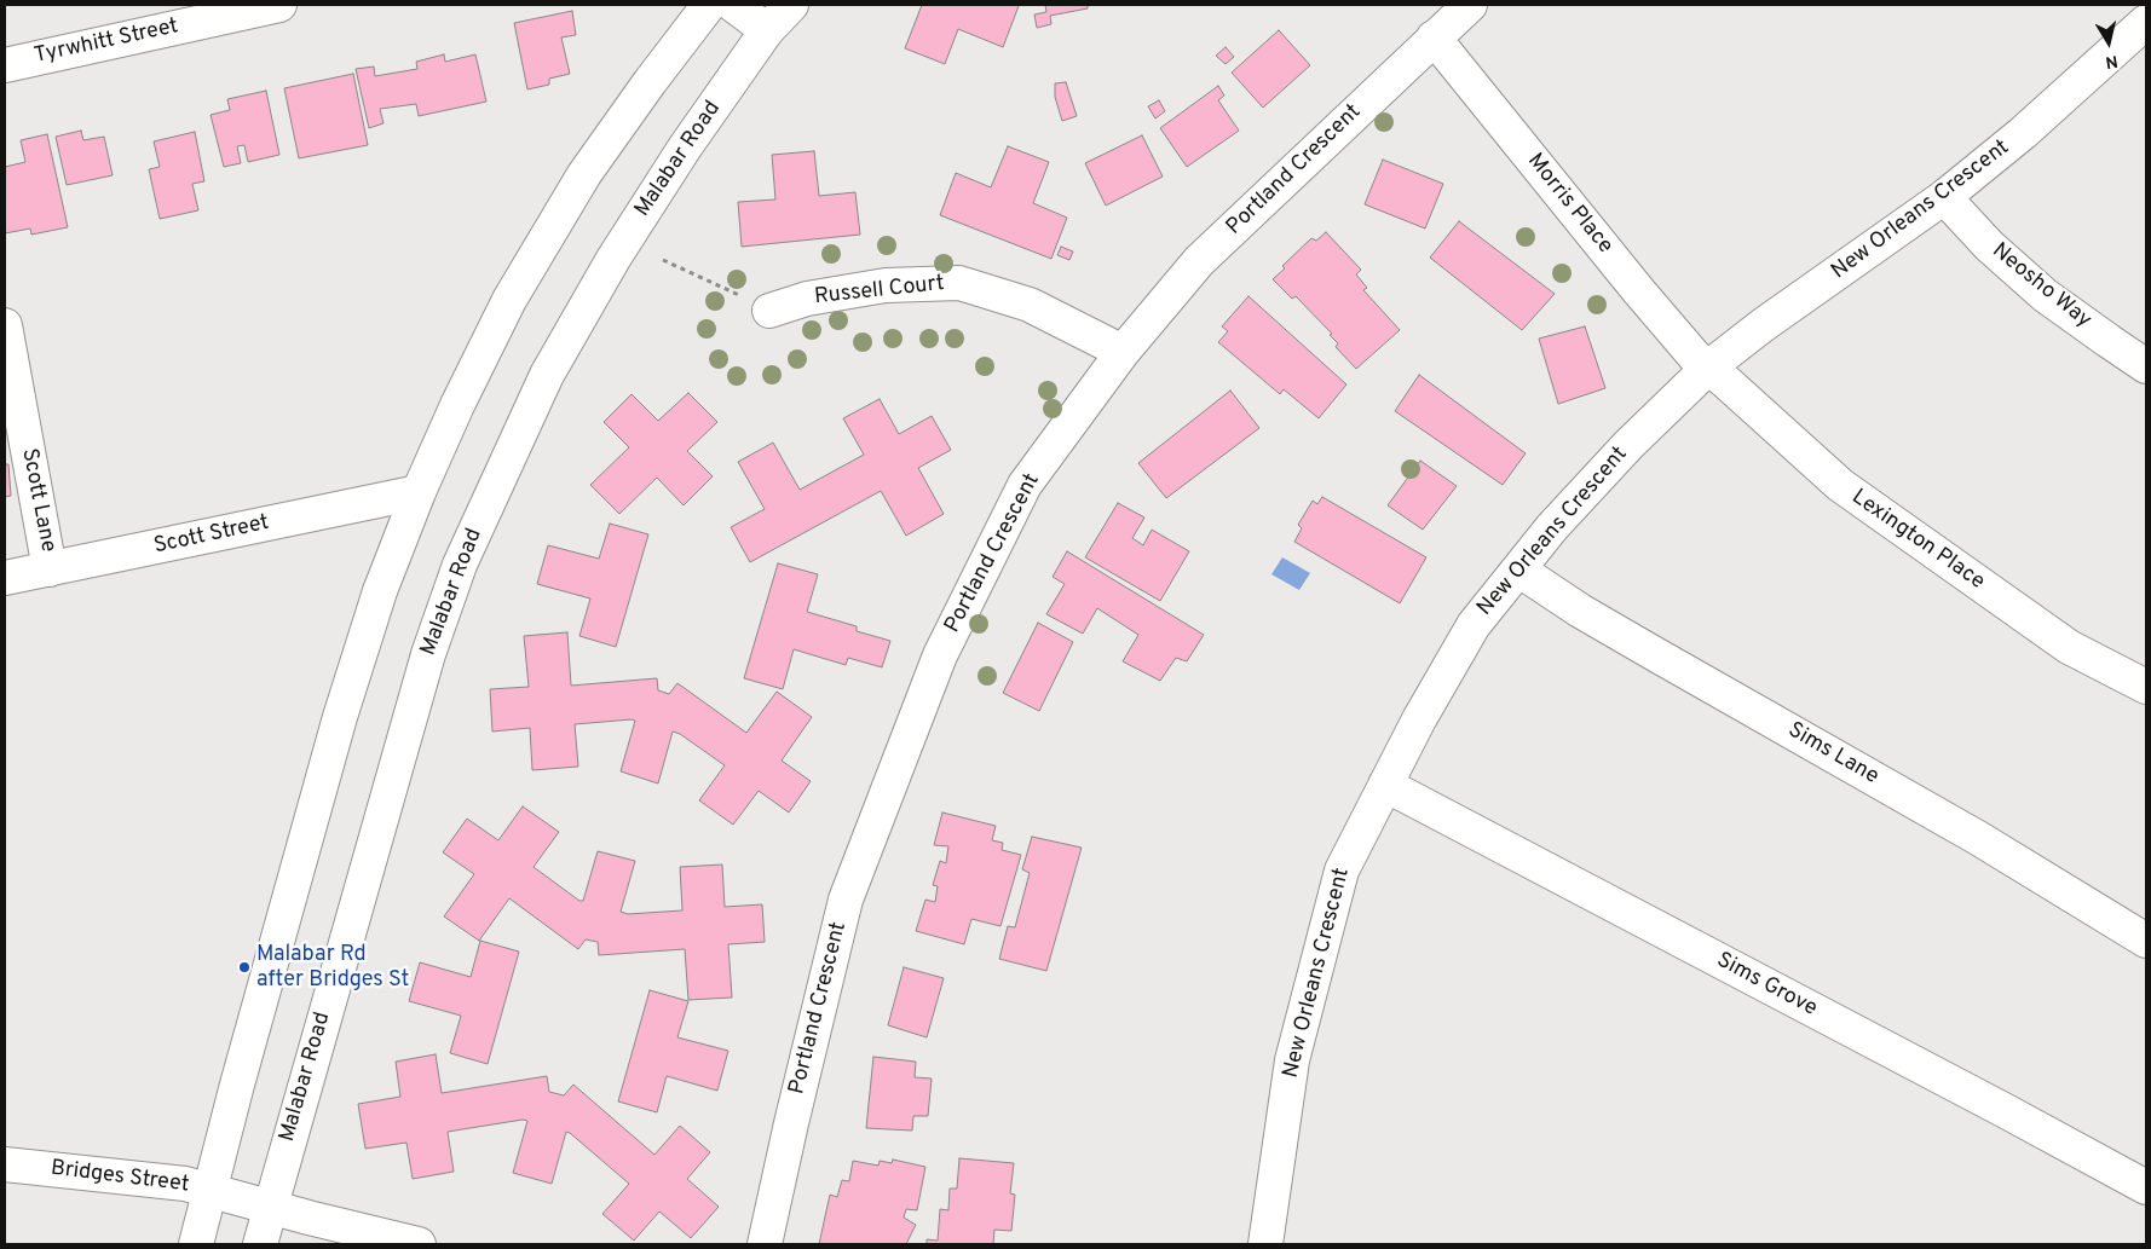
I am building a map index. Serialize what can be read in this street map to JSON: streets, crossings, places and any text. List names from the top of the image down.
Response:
{
  "streets": {
    "street": [
      "Tyrwhitt Street",
      "Malabar Road",
      "Portland Crescent",
      "Morris Place",
      "New Orleans Crescent",
      "Neosho Way",
      "Russell Court",
      "Scott Lane",
      "Scott Street",
      "Lexington Place",
      "Sims Lane",
      "Sims Grove",
      "Bridges Street"
    ]
  },
  "crossings": [
    ["Malabar Road", "Bridges Street"],
    ["Portland Crescent", "Morris Place"],
    ["Portland Crescent", "Russell Court"],
    ["Morris Place", "New Orleans Crescent"],
    ["Morris Place", "Lexington Place"],
    ["New Orleans Crescent", "Neosho Way"],
    ["New Orleans Crescent", "Lexington Place"],
    ["New Orleans Crescent", "Sims Lane"],
    ["New Orleans Crescent", "Sims Grove"],
    ["Scott Lane", "Scott Street"]
  ],
  "places": ["Malabar Rd after Bridges St"],
  "north": "bottom"
}
